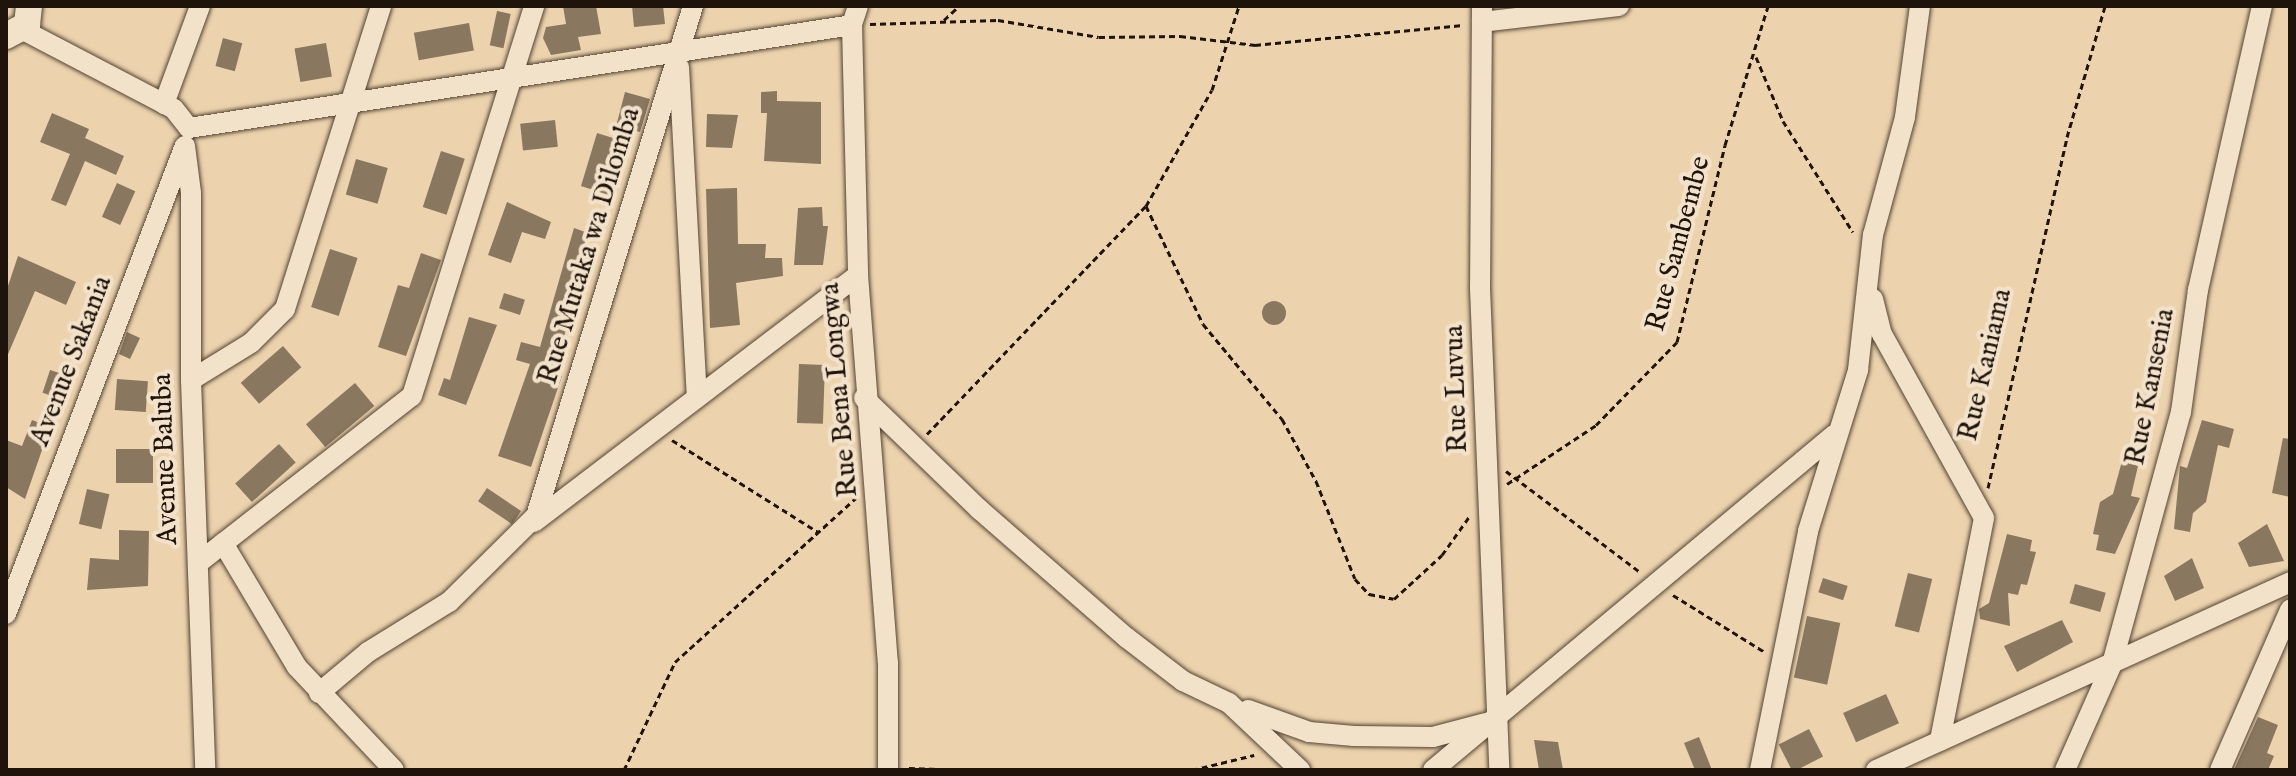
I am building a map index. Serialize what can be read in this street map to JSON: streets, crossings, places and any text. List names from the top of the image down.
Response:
{
  "streets": {
    "street": [
      "Rue Mutaka wa Dilomba",
      "Avenue Sakania",
      "Rue Kansenia",
      "Rue Luvua",
      "Rue Bena Longwa",
      "Avenue Baluba"
    ],
    "path": ["Rue Sambembe", "Rue Kaniama"]
  },
  "crossings": [
    ["Rue Sambembe", "Rue Luvua"],
    ["Avenue Sakania", "Avenue Baluba"]
  ]
}
